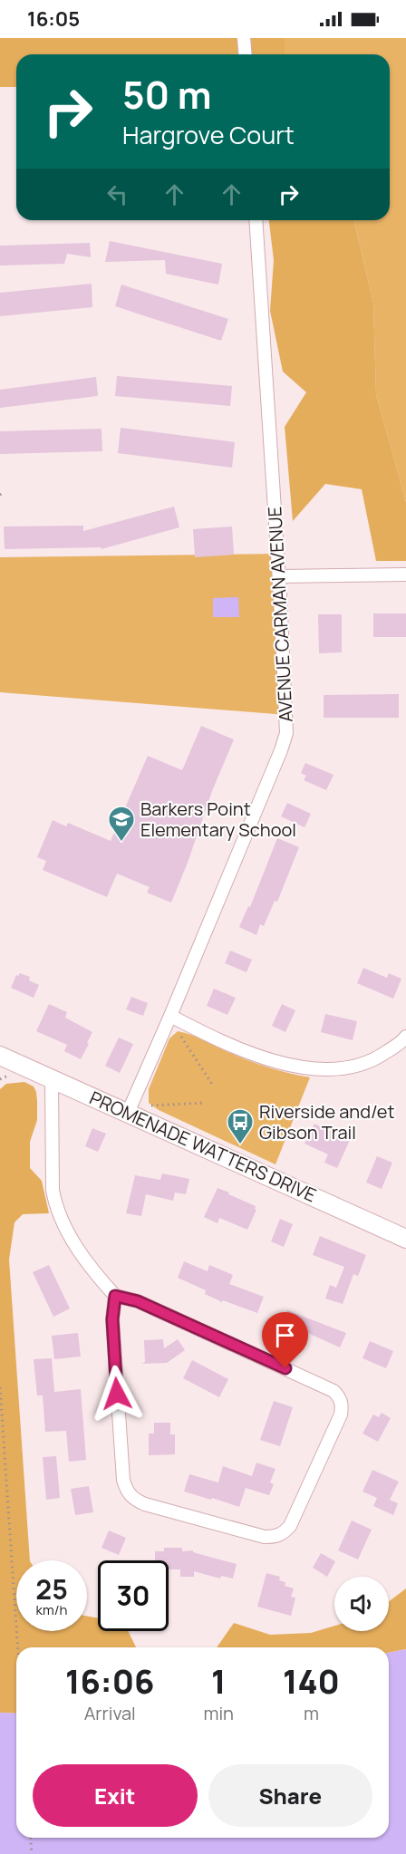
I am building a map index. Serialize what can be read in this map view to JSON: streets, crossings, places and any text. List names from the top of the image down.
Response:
{
  "streets": {
    "main road": ["PROMENADE WATTERS DRIVE"],
    "street": ["AVENUE CARMAN AVENUE"]
  },
  "crossings": [
    ["AVENUE CARMAN AVENUE", "PROMENADE WATTERS DRIVE"]
  ],
  "places": {
    "school or university": ["Barkers Point Elementary School"],
    "bus stop": ["Riverside and/et Gibson Trail"]
  },
  "page": {
    "status": "16:05",
    "turn": ["50 m", "Hargrove Court"],
    "speed": "25 km/h",
    "limit": "30",
    "eta": [
      "16:06",
      "Arrival",
      "1",
      "min",
      "140",
      "m"
    ],
    "buttons": ["Exit", "Share"]
  }
}
